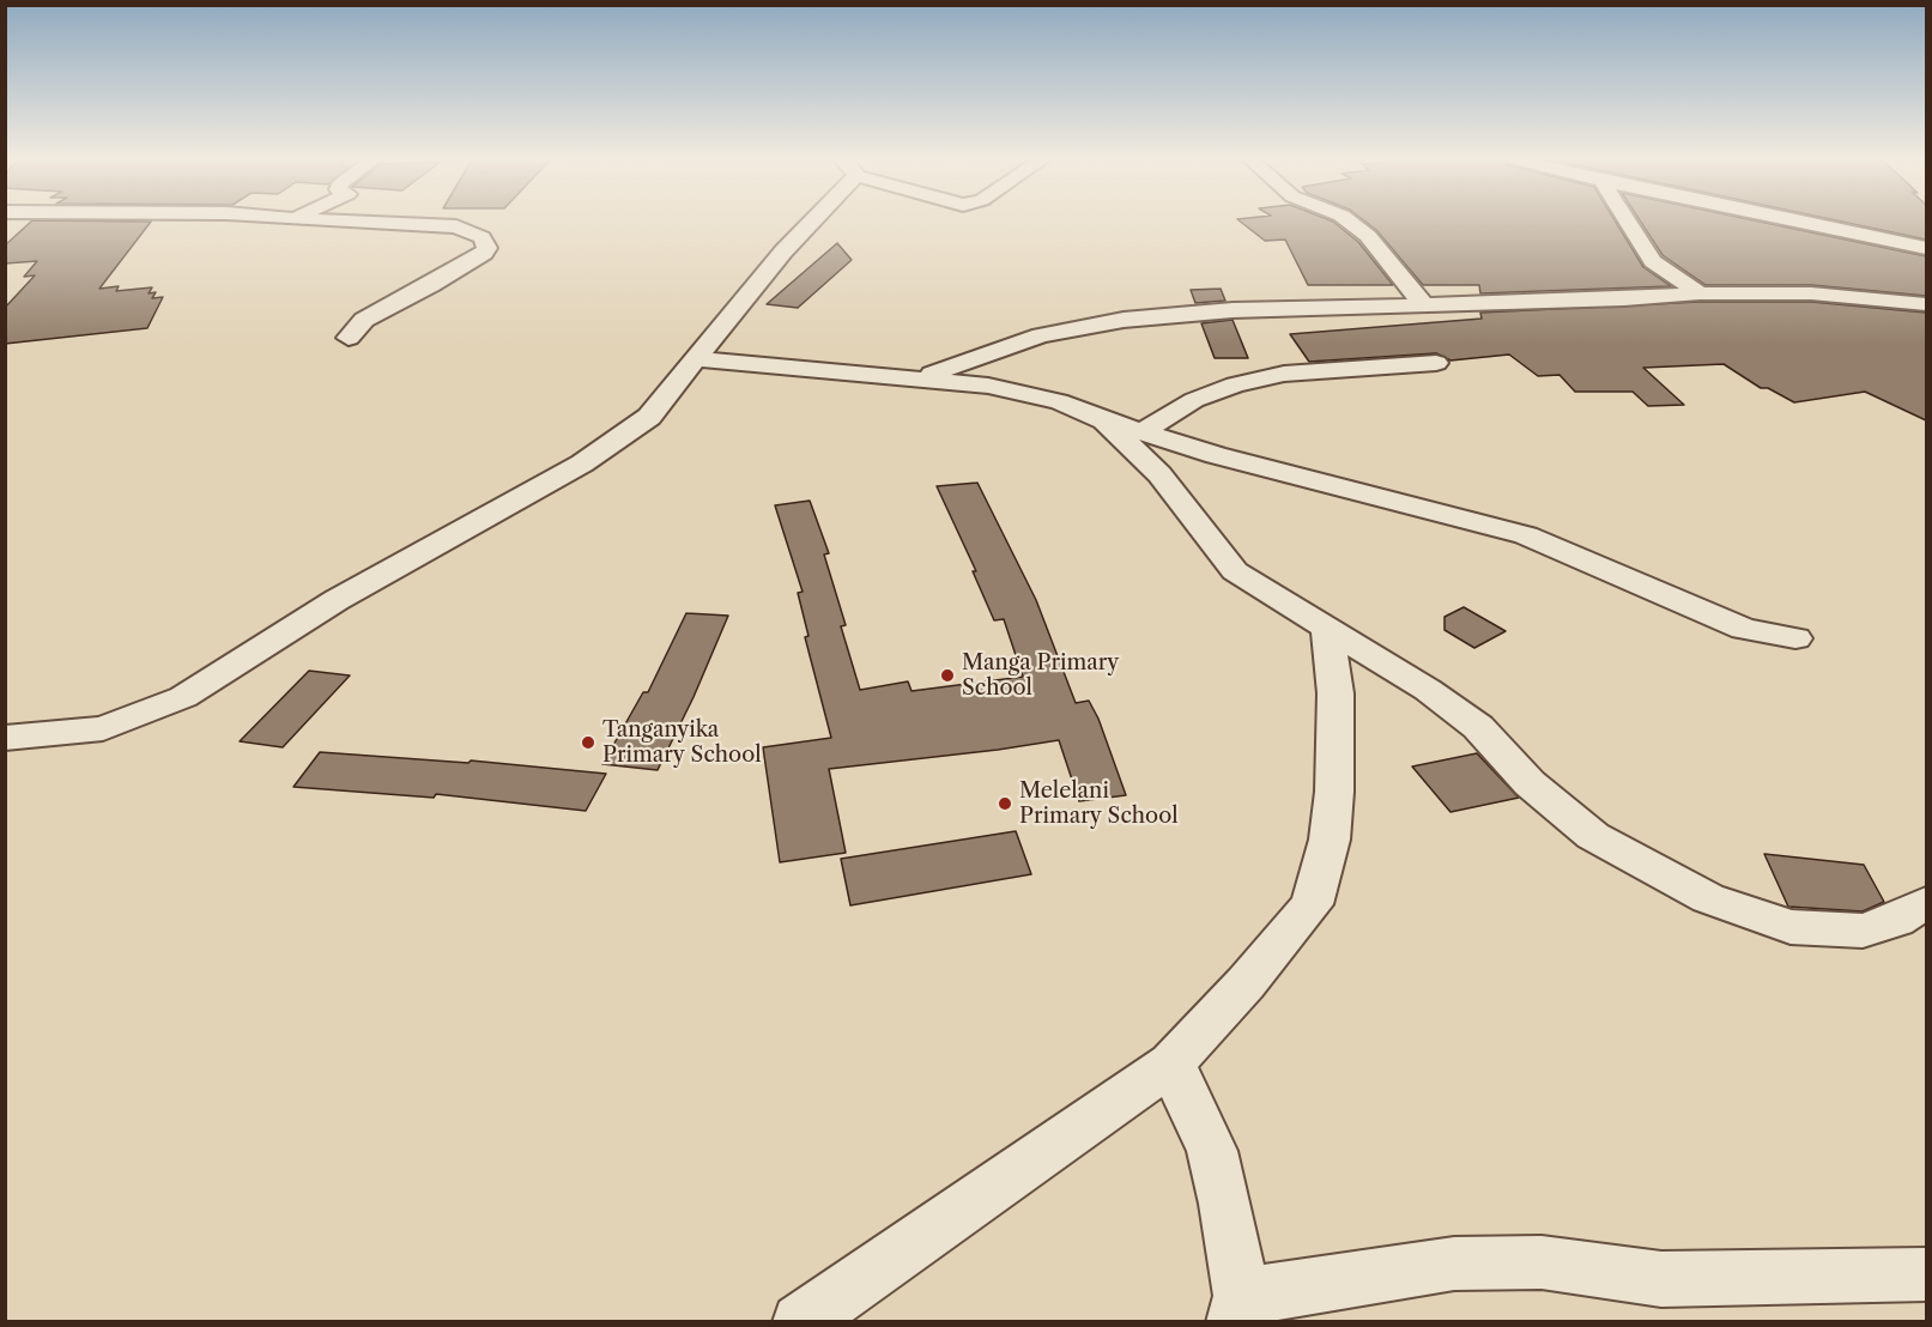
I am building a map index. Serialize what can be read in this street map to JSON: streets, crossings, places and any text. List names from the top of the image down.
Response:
{
  "places": ["Manga Primary School", "Tanganyika Primary School", "Melelani Primary School"]
}
